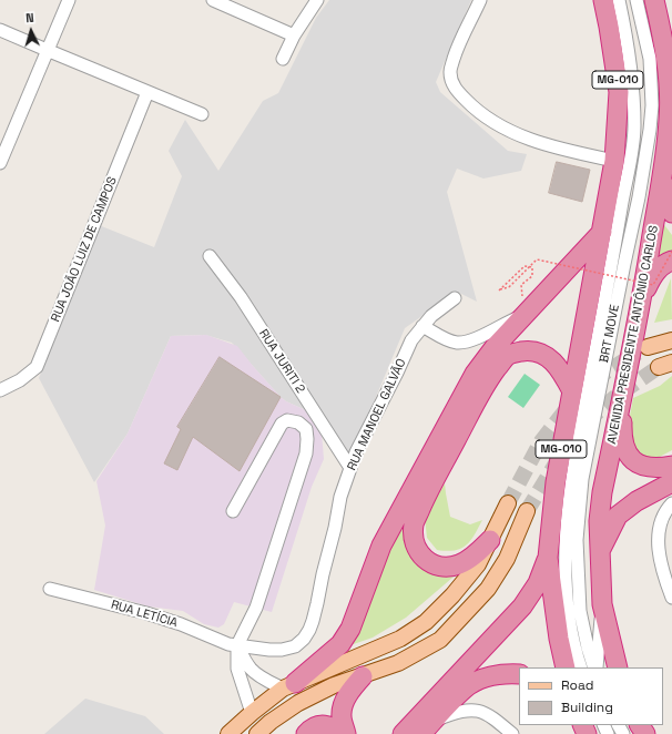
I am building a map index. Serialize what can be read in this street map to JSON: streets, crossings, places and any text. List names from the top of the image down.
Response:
{
  "streets": {
    "highway": ["MG-010", "AVENIDA PRESIDENTE ANTÔNIO CARLOS"],
    "street": [
      "RUA JOÃO LUIZ DE CAMPOS",
      "BRT MOVE",
      "RUA JURITI 2",
      "RUA MANOEL GALVÃO",
      "RUA LETÍCIA"
    ]
  },
  "crossings": [
    ["BRT MOVE", "AVENIDA PRESIDENTE ANTÔNIO CARLOS"],
    ["RUA JURITI 2", "RUA MANOEL GALVÃO"],
    ["RUA MANOEL GALVÃO", "RUA LETÍCIA"]
  ],
  "legend": ["Road", "Building"],
  "north": "top"
}
